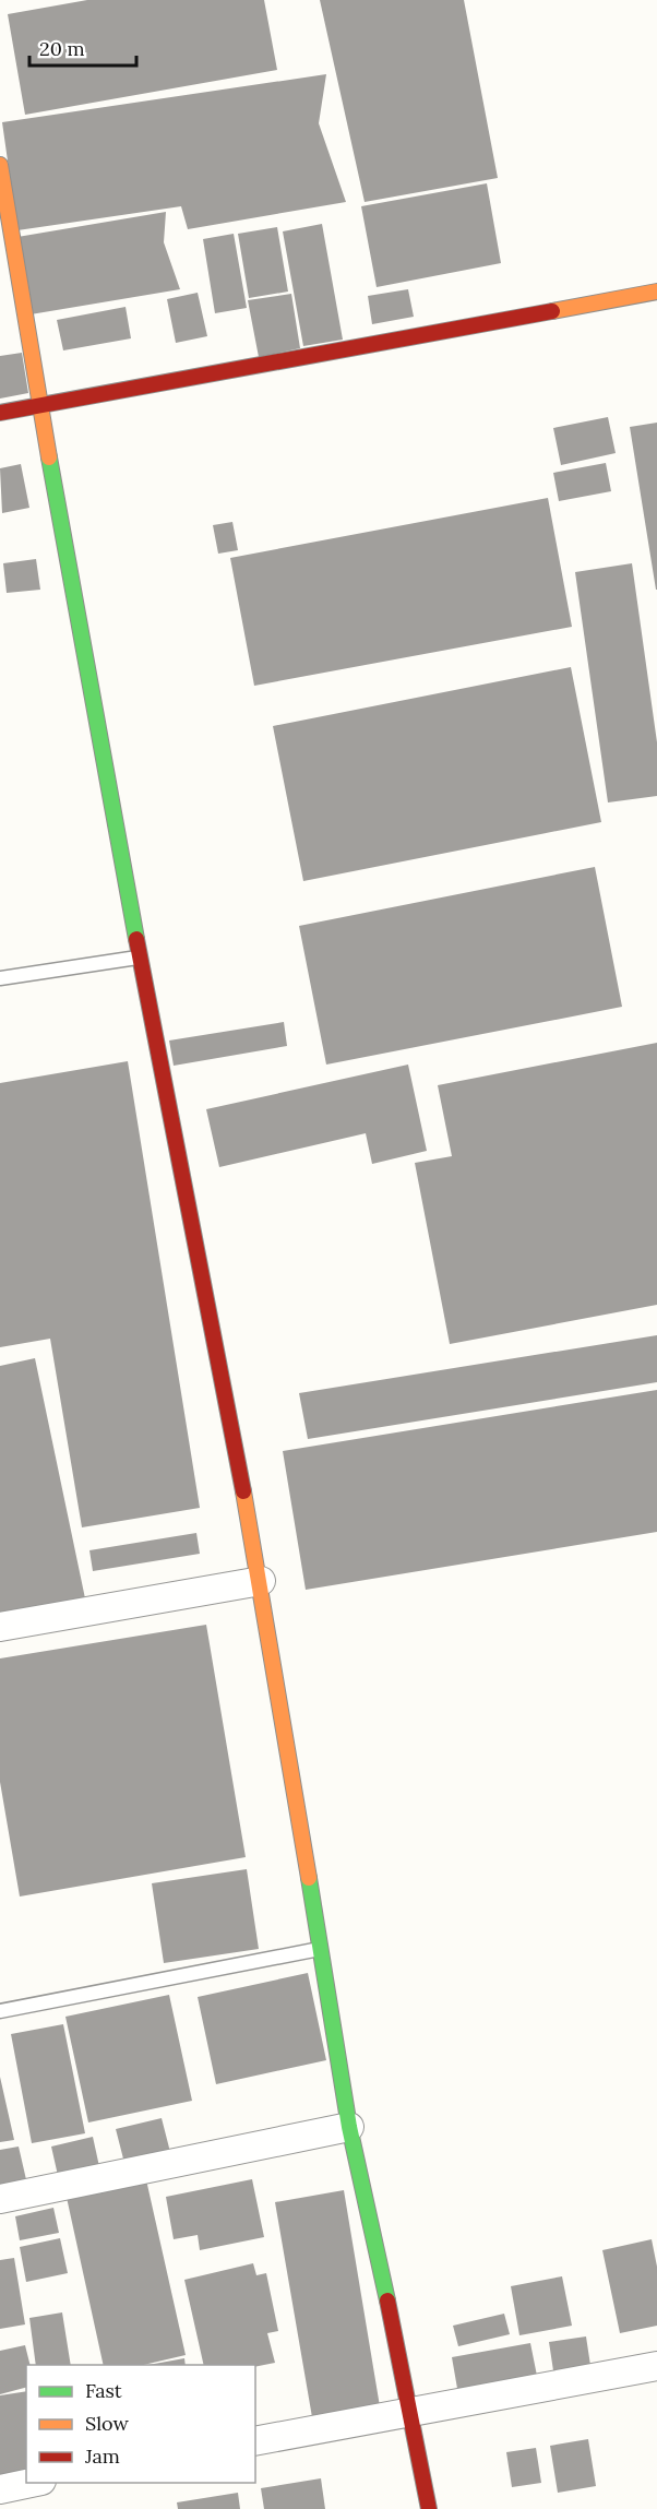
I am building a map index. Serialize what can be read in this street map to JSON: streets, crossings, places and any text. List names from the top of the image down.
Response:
{
  "legend": ["Fast", "Slow", "Jam"],
  "scale_bar": "20 m"
}
